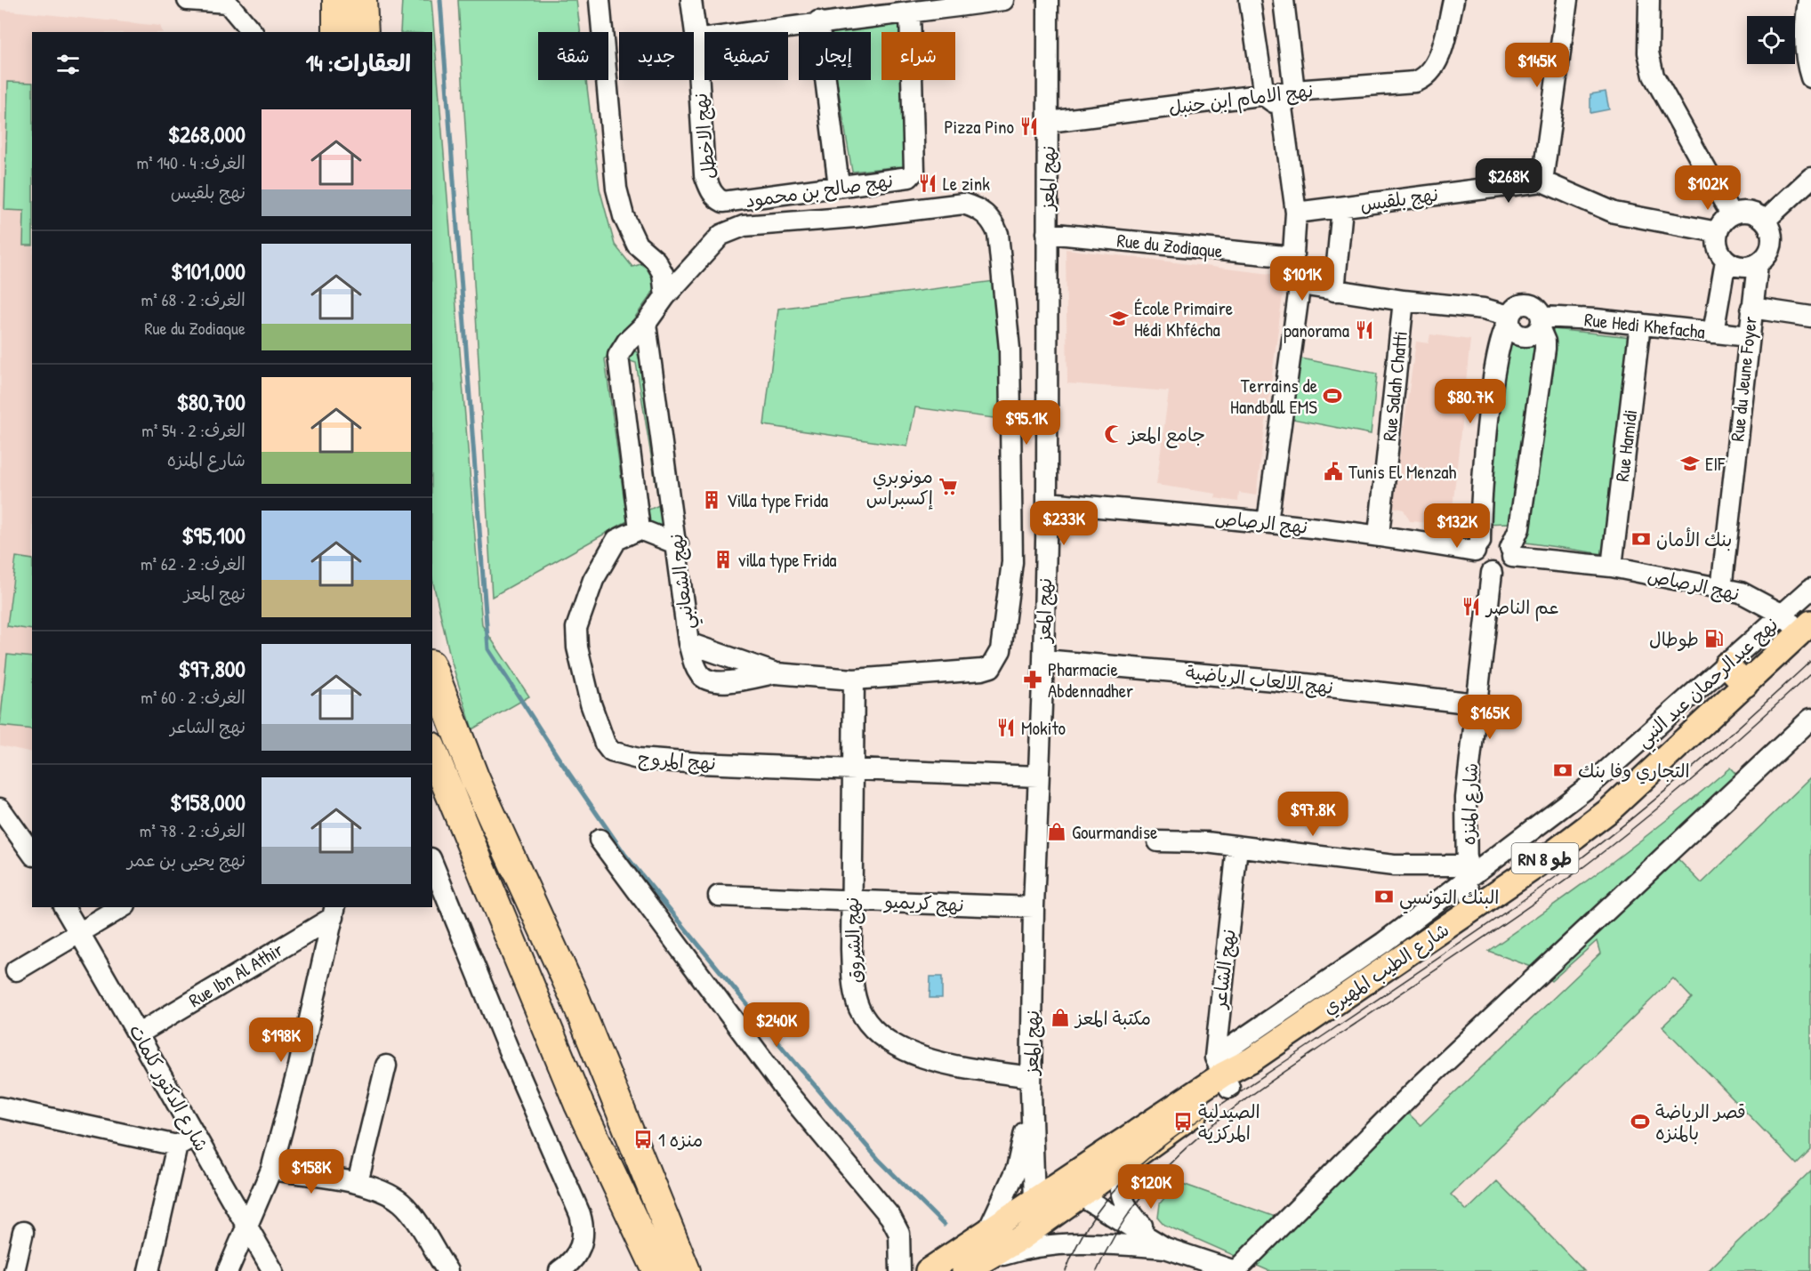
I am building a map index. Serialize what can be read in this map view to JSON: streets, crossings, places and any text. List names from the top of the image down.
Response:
{
  "streets": {
    "main road": ["RN 8 طو", "شارع الطيب المهيري"],
    "street": [
      "نهج الامام ابن حنبل",
      "نهج الاخطل",
      "نهج المعز",
      "نهج صالح بن محمود",
      "نهج بلقيس",
      "Rue du Zodiaque",
      "Rue Hedi Khefacha",
      "Rue du Jeune Foyer",
      "Rue Salah Chatti",
      "Rue Hamidi",
      "نهج الرصاص",
      "نهج الشعانبي",
      "نهج الالعاب الرياضية",
      "نهج عبدالرحمان عبد النبي",
      "نهج المروج",
      "شارع المنزه",
      "نهج كريميو",
      "نهج الشروق",
      "نهج الشاعر",
      "Rue Ibn Al Athir",
      "شارع الدكتور كلمات"
    ]
  },
  "crossings": [
    ["نهج الامام ابن حنبل", "نهج المعز"],
    ["نهج الاخطل", "نهج صالح بن محمود"],
    ["نهج المعز", "Rue du Zodiaque"],
    ["نهج المعز", "نهج الرصاص"],
    ["نهج المعز", "نهج الالعاب الرياضية"],
    ["نهج المعز", "نهج المروج"],
    ["نهج المعز", "نهج كريميو"],
    ["نهج المعز", "نهج الشروق"],
    ["نهج المعز", "شارع الطيب المهيري"],
    ["Rue Hedi Khefacha", "Rue du Jeune Foyer"],
    ["Rue Hedi Khefacha", "Rue Hamidi"],
    ["Rue du Jeune Foyer", "نهج الرصاص"],
    ["Rue Salah Chatti", "نهج الرصاص"],
    ["Rue Hamidi", "نهج الرصاص"],
    ["نهج الرصاص", "نهج عبدالرحمان عبد النبي"],
    ["نهج الرصاص", "شارع المنزه"],
    ["نهج الرصاص", "شارع الطيب المهيري"],
    ["نهج الشعانبي", "نهج الشروق"],
    ["نهج الالعاب الرياضية", "شارع المنزه"],
    ["نهج عبدالرحمان عبد النبي", "شارع المنزه"],
    ["نهج عبدالرحمان عبد النبي", "نهج الشاعر"],
    ["نهج عبدالرحمان عبد النبي", "شارع الطيب المهيري"],
    ["نهج المروج", "نهج الشروق"],
    ["شارع المنزه", "شارع الطيب المهيري"],
    ["نهج كريميو", "نهج الشروق"],
    ["نهج الشاعر", "شارع الطيب المهيري"],
    ["Rue Ibn Al Athir", "شارع الدكتور كلمات"]
  ],
  "places": {
    "restaurant": [
      "Pizza Pino",
      "Le zink",
      "panorama",
      "عم الناصر",
      "Mokito"
    ],
    "school or university": ["École Primaire Hédi Khfécha", "EIF"],
    "sports": ["Terrains de Handball EMS", "قصر الرياضة بالمنزه"],
    "mosque": ["جامع المعز"],
    "public building": ["Tunis El Menzah"],
    "supermarket": ["مونوبري إكسبراس"],
    "building": ["Villa type Frida", "villa type Frida"],
    "bank": ["بنك الأمان", "التجاري وفا بنك", "البنك التونسي"],
    "fuel station": ["طوطال"],
    "pharmacy": ["Pharmacie Abdennadher"],
    "shop": ["Gourmandise", "مكتبة المعز"],
    "bus stop": ["الصيدلية المركزية", "منزه 1"]
  },
  "page": {
    "chip": [
      "شراء",
      "إيجار",
      "تصفية",
      "جديد",
      "شقة"
    ],
    "heading": "العقارات: 14",
    "price": [
      "$145K",
      "$268K",
      "$102K",
      "$101K",
      "$80.7K",
      "$95.1K",
      "$233K",
      "$132K",
      "$165K",
      "$97.8K",
      "$240K",
      "$198K",
      "$158K",
      "$120K"
    ],
    "list": [
      {
        "name": "$268,000",
        "note": "الغرف: 4 · 140 m² · نهج بلقيس"
      },
      {
        "name": "$101,000",
        "note": "الغرف: 2 · 68 m² · Rue du Zodiaque"
      },
      {
        "name": "$80,700",
        "note": "الغرف: 2 · 54 m² · شارع المنزه"
      },
      {
        "name": "$95,100",
        "note": "الغرف: 2 · 62 m² · نهج المعز"
      },
      {
        "name": "$97,800",
        "note": "الغرف: 2 · 60 m² · نهج الشاعر"
      },
      {
        "name": "$158,000",
        "note": "الغرف: 2 · 78 m² · نهج يحيى بن عمر"
      }
    ]
  }
}
